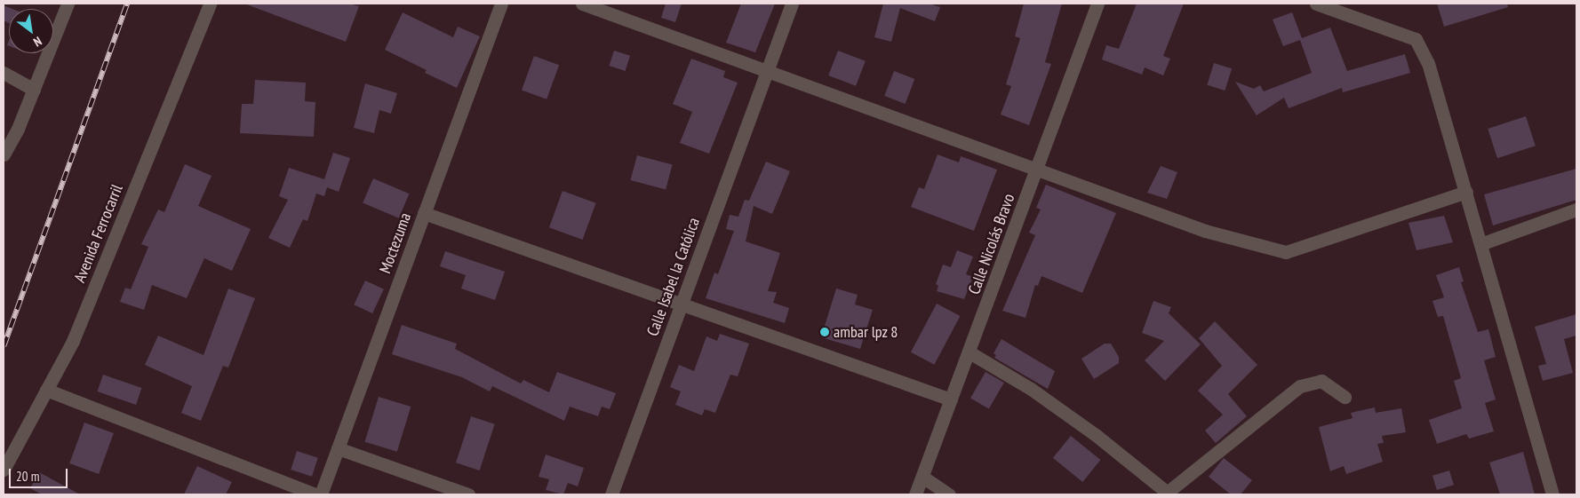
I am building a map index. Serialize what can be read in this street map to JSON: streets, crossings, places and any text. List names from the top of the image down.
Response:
{
  "streets": {
    "street": [
      "Avenida Ferrocarril",
      "Moctezuma",
      "Calle Nicolás Bravo",
      "Calle Isabel la Católica"
    ]
  },
  "places": ["ambar lpz 8"],
  "scale_bar": "20 m",
  "north": "bottom right"
}
